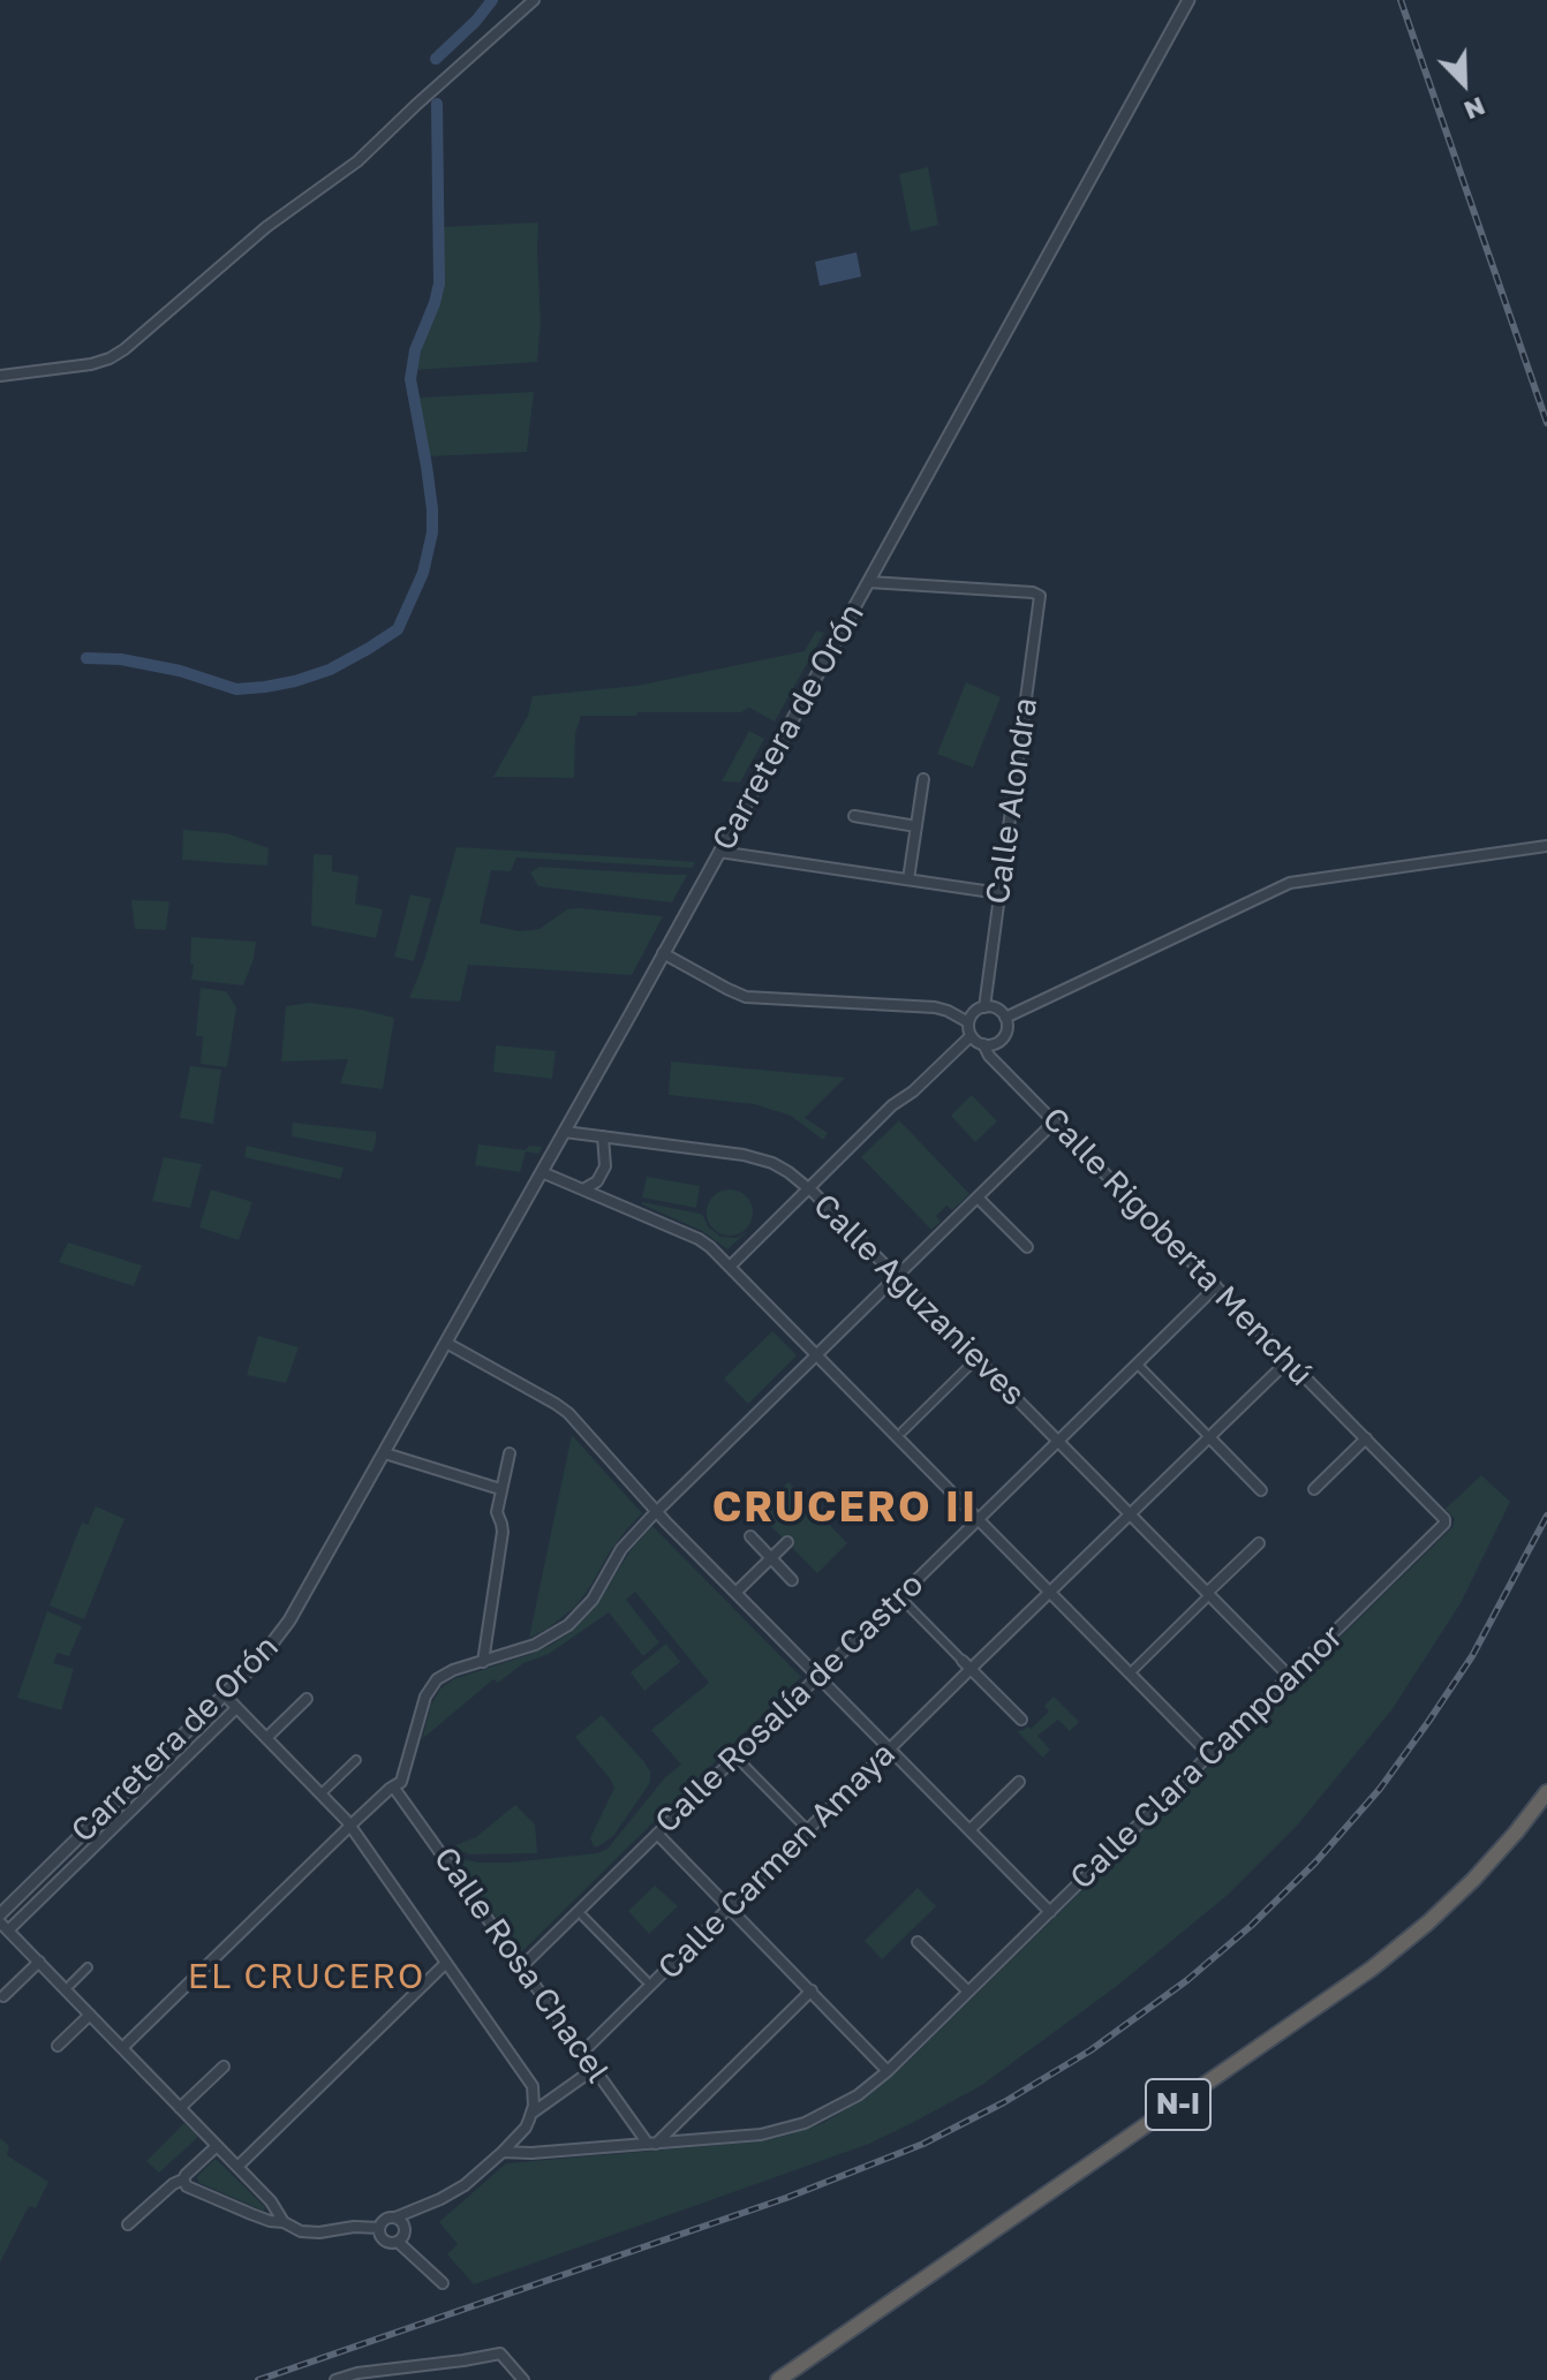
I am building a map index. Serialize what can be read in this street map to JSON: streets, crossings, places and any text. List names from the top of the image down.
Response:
{
  "streets": {
    "highway": ["N-I"],
    "street": [
      "Carretera de Orón",
      "Calle Alondra",
      "Calle Rigoberta Menchú",
      "Calle Aguzanieves",
      "Calle Rosalía de Castro",
      "Calle Clara Campoamor",
      "Calle Carmen Amaya",
      "Calle Rosa Chacel"
    ]
  },
  "crossings": [
    ["Carretera de Orón", "Calle Alondra"],
    ["Carretera de Orón", "Calle Aguzanieves"],
    ["Calle Alondra", "Calle Rigoberta Menchú"],
    ["Calle Rigoberta Menchú", "Calle Rosalía de Castro"],
    ["Calle Rigoberta Menchú", "Calle Clara Campoamor"],
    ["Calle Rigoberta Menchú", "Calle Carmen Amaya"],
    ["Calle Aguzanieves", "Calle Rosalía de Castro"],
    ["Calle Aguzanieves", "Calle Clara Campoamor"],
    ["Calle Aguzanieves", "Calle Carmen Amaya"],
    ["Calle Rosalía de Castro", "Calle Rosa Chacel"],
    ["Calle Clara Campoamor", "Calle Rosa Chacel"],
    ["Calle Carmen Amaya", "Calle Rosa Chacel"]
  ],
  "districts": ["CRUCERO II", "EL CRUCERO"],
  "north": "bottom right"
}
